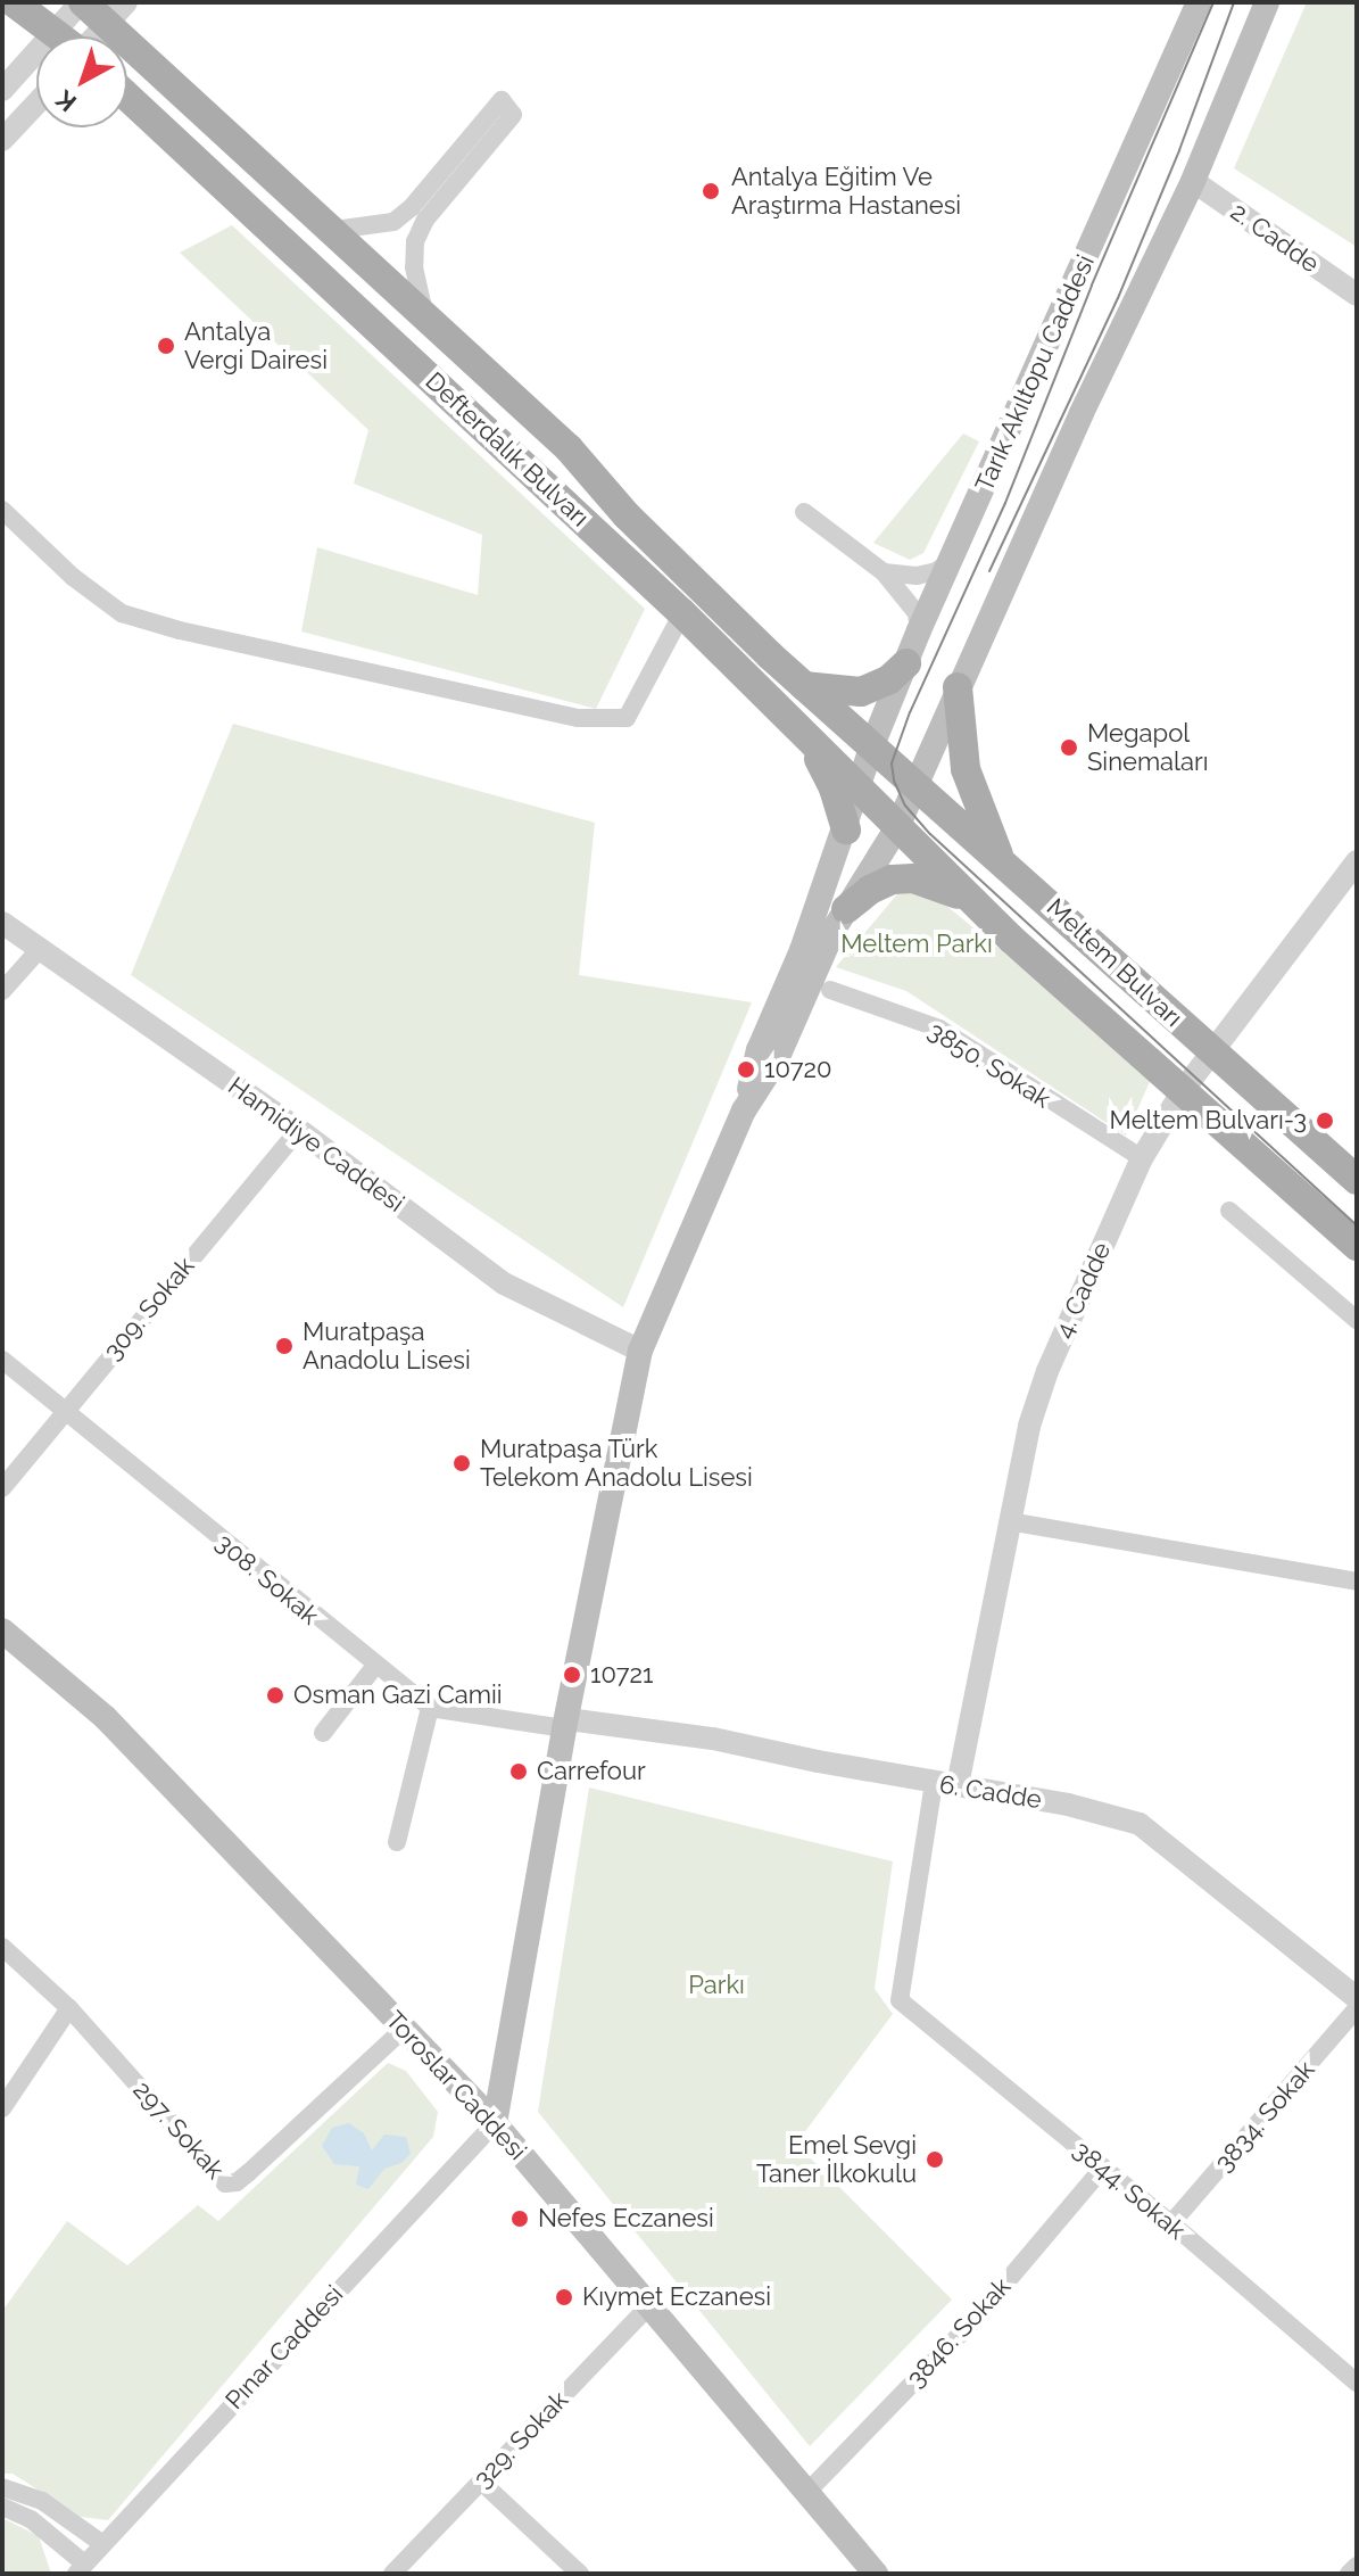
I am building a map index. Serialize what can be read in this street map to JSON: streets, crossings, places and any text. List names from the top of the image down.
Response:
{
  "streets": {
    "main road": [
      "Tarık Akıltopu Caddesi",
      "Defterdalık Bulvarı",
      "Meltem Bulvarı",
      "Toroslar Caddesi"
    ],
    "street": [
      "2. Cadde",
      "3850. Sokak",
      "Hamidiye Caddesi",
      "4. Cadde",
      "309. Sokak",
      "308. Sokak",
      "6. Cadde",
      "3834. Sokak",
      "297. Sokak",
      "3844. Sokak",
      "3846. Sokak",
      "Pınar Caddesi",
      "329. Sokak"
    ]
  },
  "crossings": [
    ["Tarık Akıltopu Caddesi", "Defterdalık Bulvarı"],
    ["Tarık Akıltopu Caddesi", "Meltem Bulvarı"],
    ["Defterdalık Bulvarı", "Meltem Bulvarı"],
    ["Meltem Bulvarı", "4. Cadde"],
    ["3850. Sokak", "4. Cadde"],
    ["Hamidiye Caddesi", "309. Sokak"],
    ["4. Cadde", "6. Cadde"],
    ["309. Sokak", "308. Sokak"],
    ["308. Sokak", "6. Cadde"],
    ["6. Cadde", "3844. Sokak"],
    ["Toroslar Caddesi", "297. Sokak"],
    ["Toroslar Caddesi", "3846. Sokak"],
    ["Toroslar Caddesi", "Pınar Caddesi"],
    ["Toroslar Caddesi", "329. Sokak"],
    ["3834. Sokak", "3844. Sokak"],
    ["3844. Sokak", "3846. Sokak"]
  ],
  "parks": ["Meltem Parkı", "Parkı"],
  "places": [
    "Antalya Eğitim Ve Araştırma Hastanesi",
    "Antalya Vergi Dairesi",
    "Megapol Sinemaları",
    "10720",
    "Meltem Bulvarı-3",
    "Muratpaşa Anadolu Lisesi",
    "Muratpaşa Türk Telekom Anadolu Lisesi",
    "10721",
    "Osman Gazi Camii",
    "Carrefour",
    "Emel Sevgi Taner İlkokulu",
    "Nefes Eczanesi",
    "Kıymet Eczanesi"
  ],
  "north": "bottom left"
}
